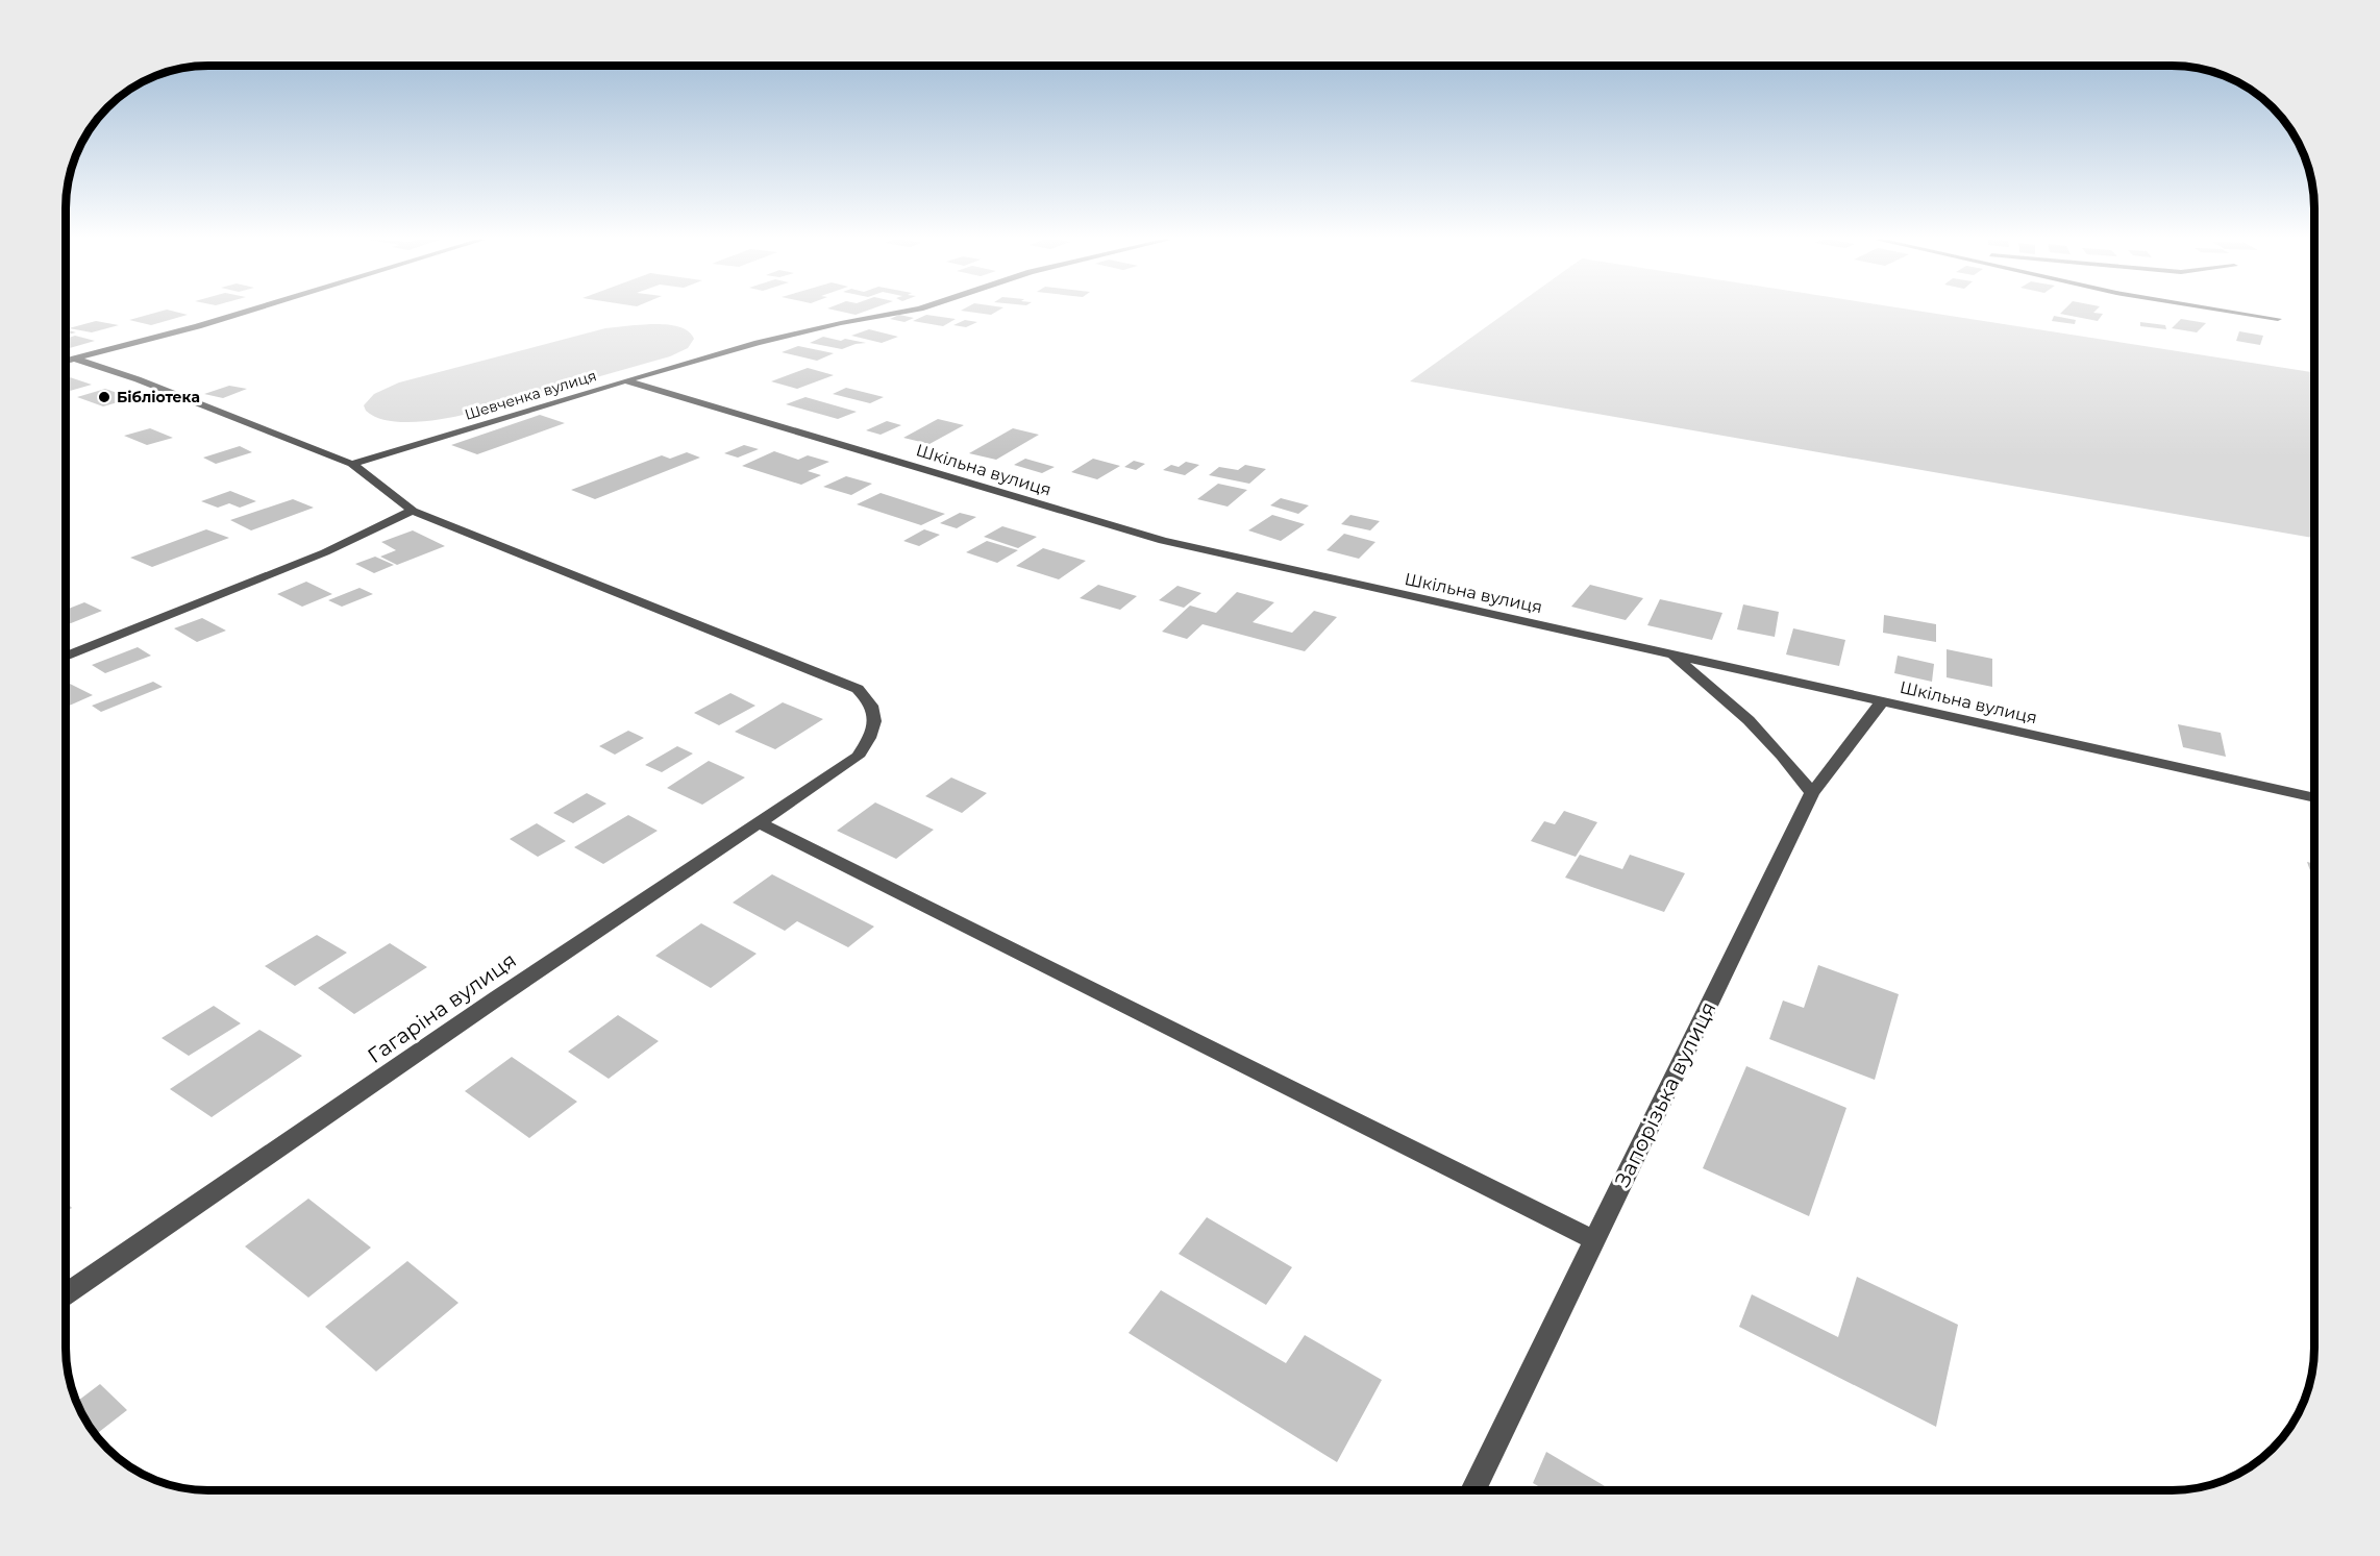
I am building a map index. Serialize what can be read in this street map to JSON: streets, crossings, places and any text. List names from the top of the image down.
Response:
{
  "streets": {
    "street": [
      "Шевченка вулиця",
      "Шкільна вулиця",
      "Гагаріна вулиця",
      "Запорізька вулиця"
    ]
  },
  "crossings": [
    ["Шевченка вулиця", "Шкільна вулиця"],
    ["Шкільна вулиця", "Запорізька вулиця"]
  ],
  "places": ["Бібліотека"]
}
